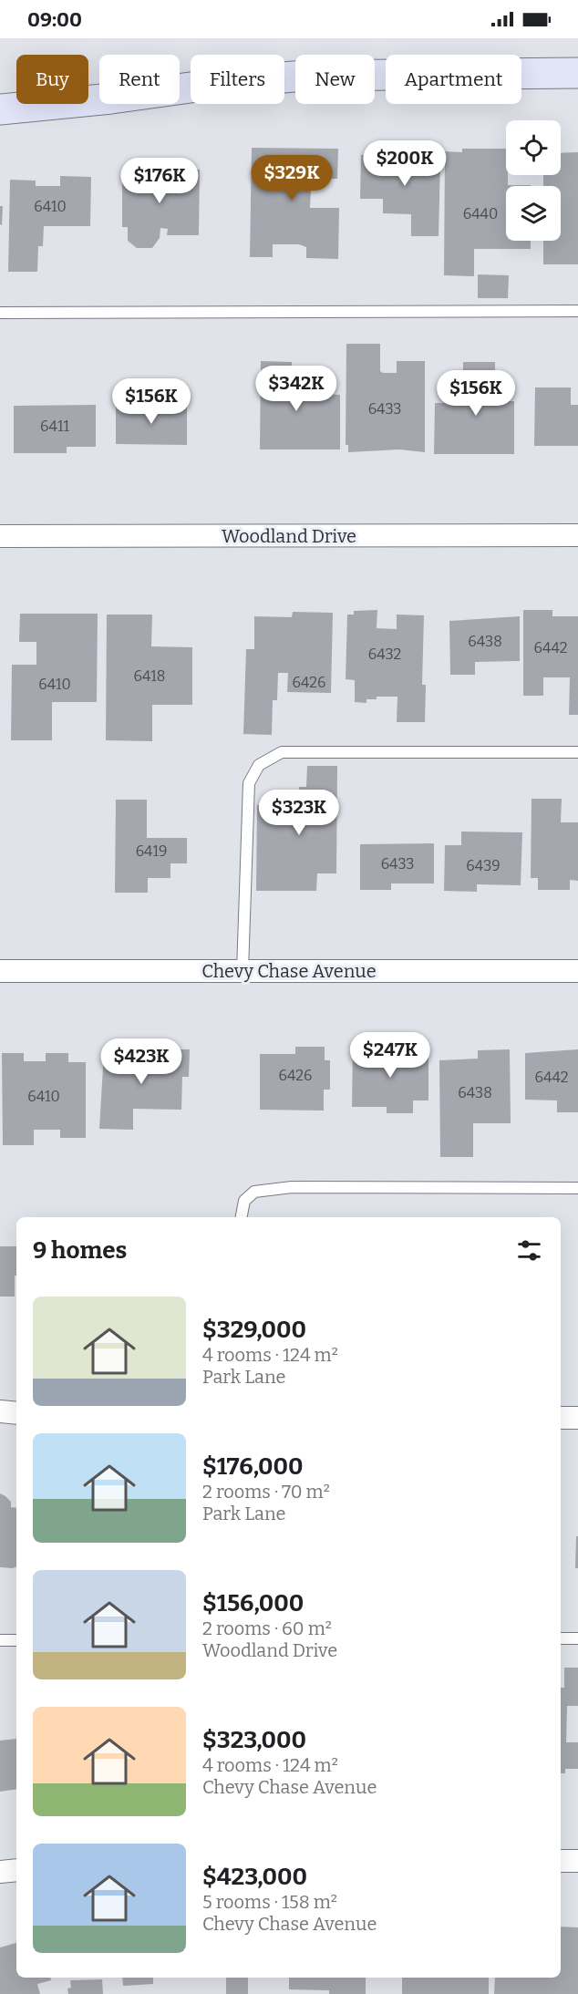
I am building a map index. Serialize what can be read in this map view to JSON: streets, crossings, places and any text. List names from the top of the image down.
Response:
{
  "streets": {
    "street": ["Woodland Drive", "Chevy Chase Avenue"]
  },
  "house_numbers": [
    "6410",
    "6440",
    "6433",
    "6411",
    "6438",
    "6442",
    "6432",
    "6418",
    "6426",
    "6410",
    "6419",
    "6433",
    "6439",
    "6426",
    "6442",
    "6438",
    "6410"
  ],
  "page": {
    "status": "09:00",
    "chip": [
      "Buy",
      "Rent",
      "Filters",
      "New",
      "Apartment"
    ],
    "price": [
      "$200K",
      "$329K",
      "$176K",
      "$342K",
      "$156K",
      "$156K",
      "$323K",
      "$247K",
      "$423K"
    ],
    "heading": "9 homes",
    "list": [
      {
        "name": "$329,000",
        "note": "4 rooms · 124 m² · Park Lane"
      },
      {
        "name": "$176,000",
        "note": "2 rooms · 70 m² · Park Lane"
      },
      {
        "name": "$156,000",
        "note": "2 rooms · 60 m² · Woodland Drive"
      },
      {
        "name": "$323,000",
        "note": "4 rooms · 124 m² · Chevy Chase Avenue"
      },
      {
        "name": "$423,000",
        "note": "5 rooms · 158 m² · Chevy Chase Avenue"
      }
    ]
  }
}
